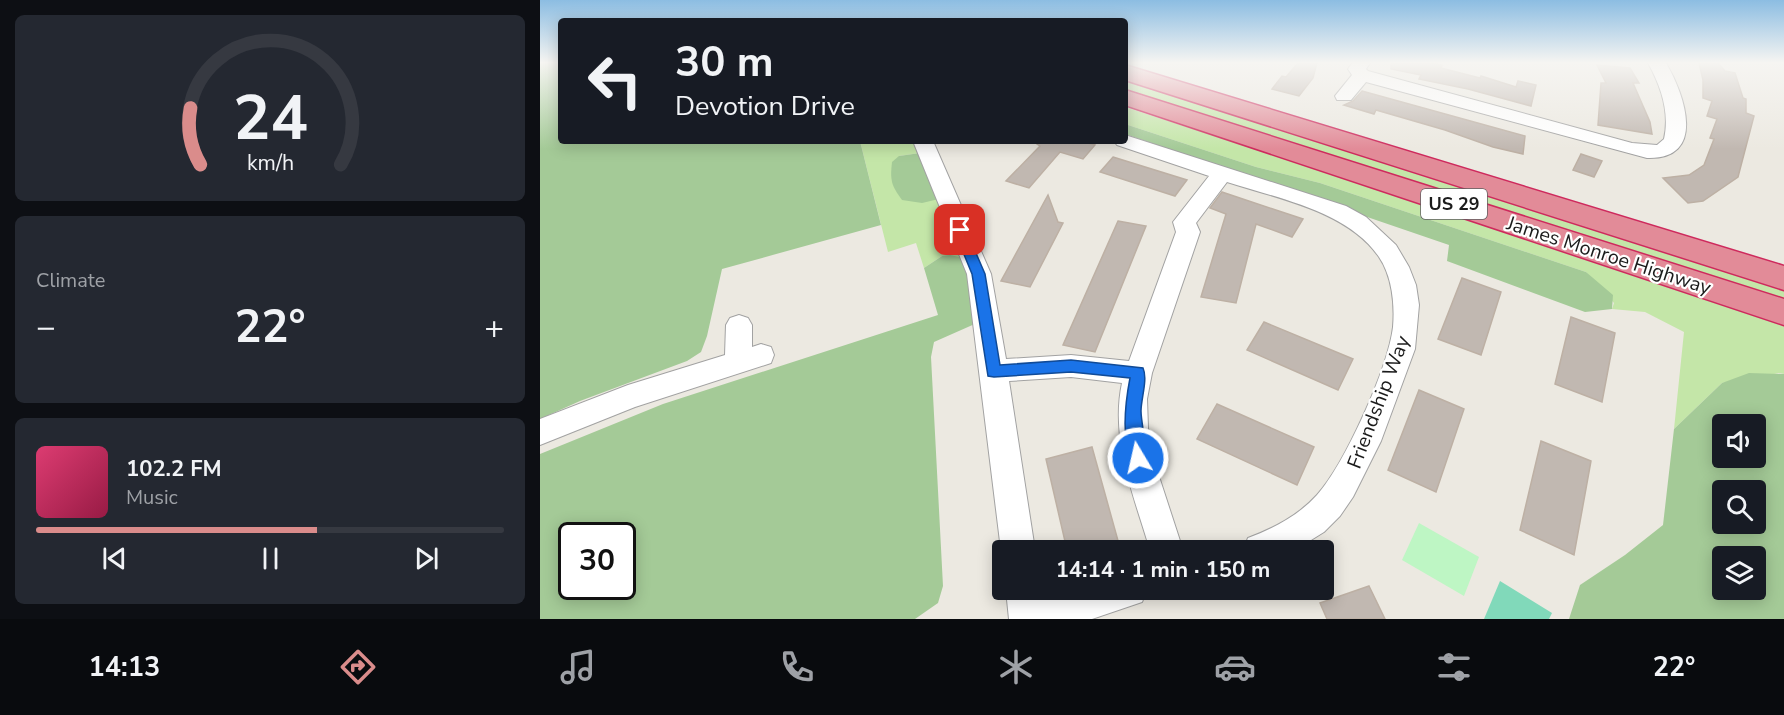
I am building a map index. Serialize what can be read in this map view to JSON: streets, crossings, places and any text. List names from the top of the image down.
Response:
{
  "streets": {
    "highway": ["US 29", "James Monroe Highway"],
    "street": ["Friendship Way"]
  },
  "page": {
    "turn": ["30 m", "Devotion Drive"],
    "tile": "Climate",
    "heat": ["−", "22°", "+"],
    "song": ["102.2 FM", "Music"],
    "limit": "30",
    "trip": "14:14 · 1 min · 150 m",
    "tabs": ["14:13", "22°"],
    "gauge": ["24", "km/h"]
  }
}
